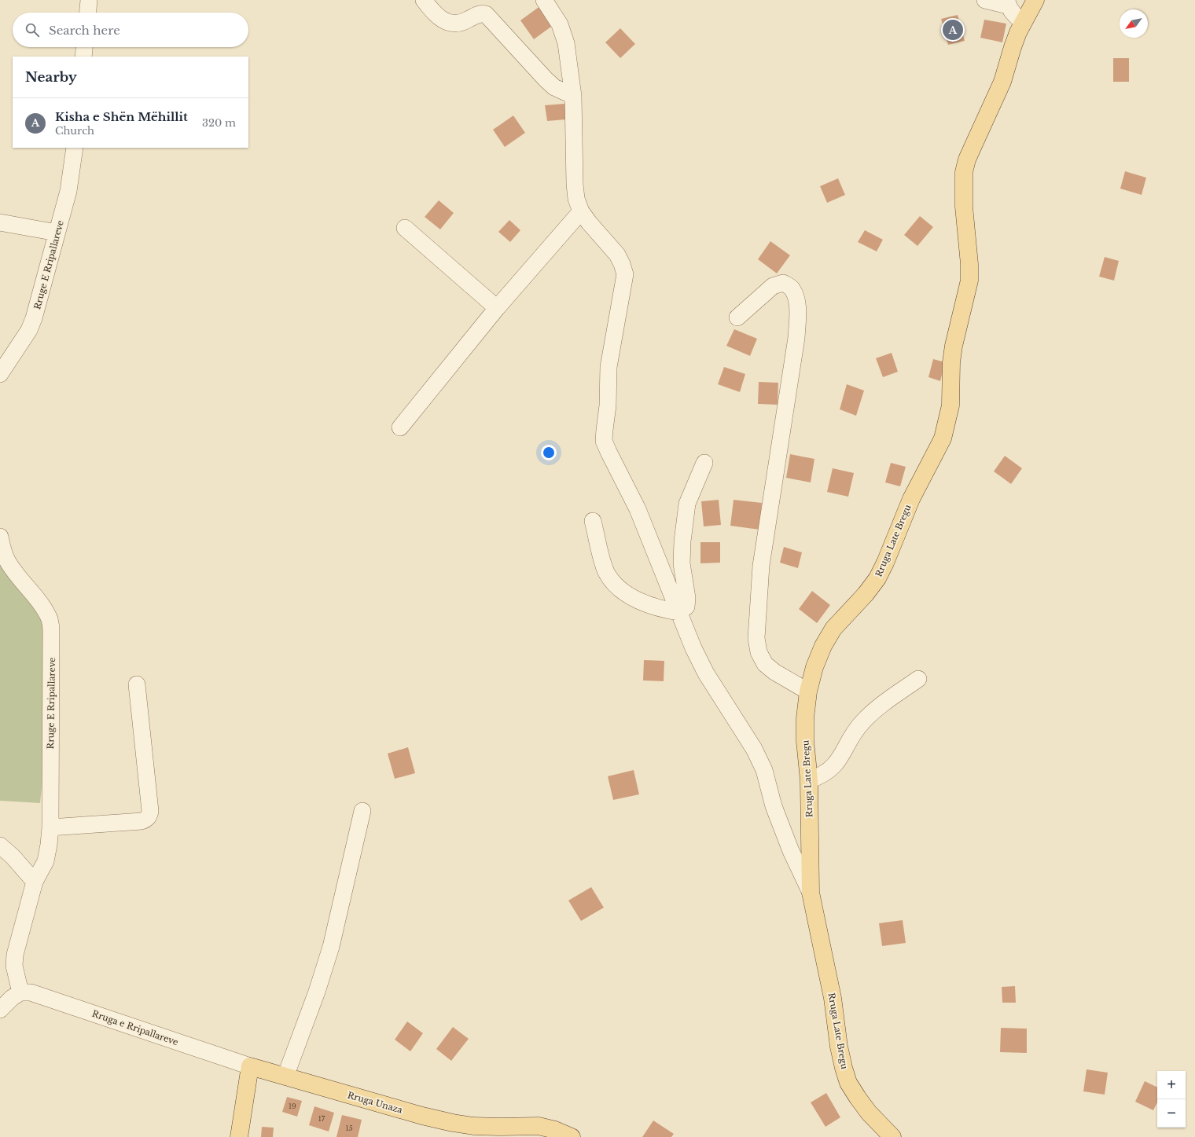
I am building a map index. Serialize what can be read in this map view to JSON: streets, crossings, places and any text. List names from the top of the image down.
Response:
{
  "streets": {
    "main road": ["Rruga Late Bregu", "Rruga Unaza"],
    "street": ["Rruge E Rripallareve", "Rruga e Rripallareve"]
  },
  "crossings": [
    ["Rruga e Rripallareve", "Rruga Unaza"]
  ],
  "house_numbers": ["19", "17", "15"],
  "north": "bottom left",
  "page": {
    "search": "Search here",
    "pins": "A",
    "heading": "Nearby",
    "list": [
      {
        "mark": "A",
        "name": "Kisha e Shën Mëhillit",
        "note": "Church",
        "value": "320 m"
      }
    ],
    "map_buttons": ["+", "−"]
  }
}
